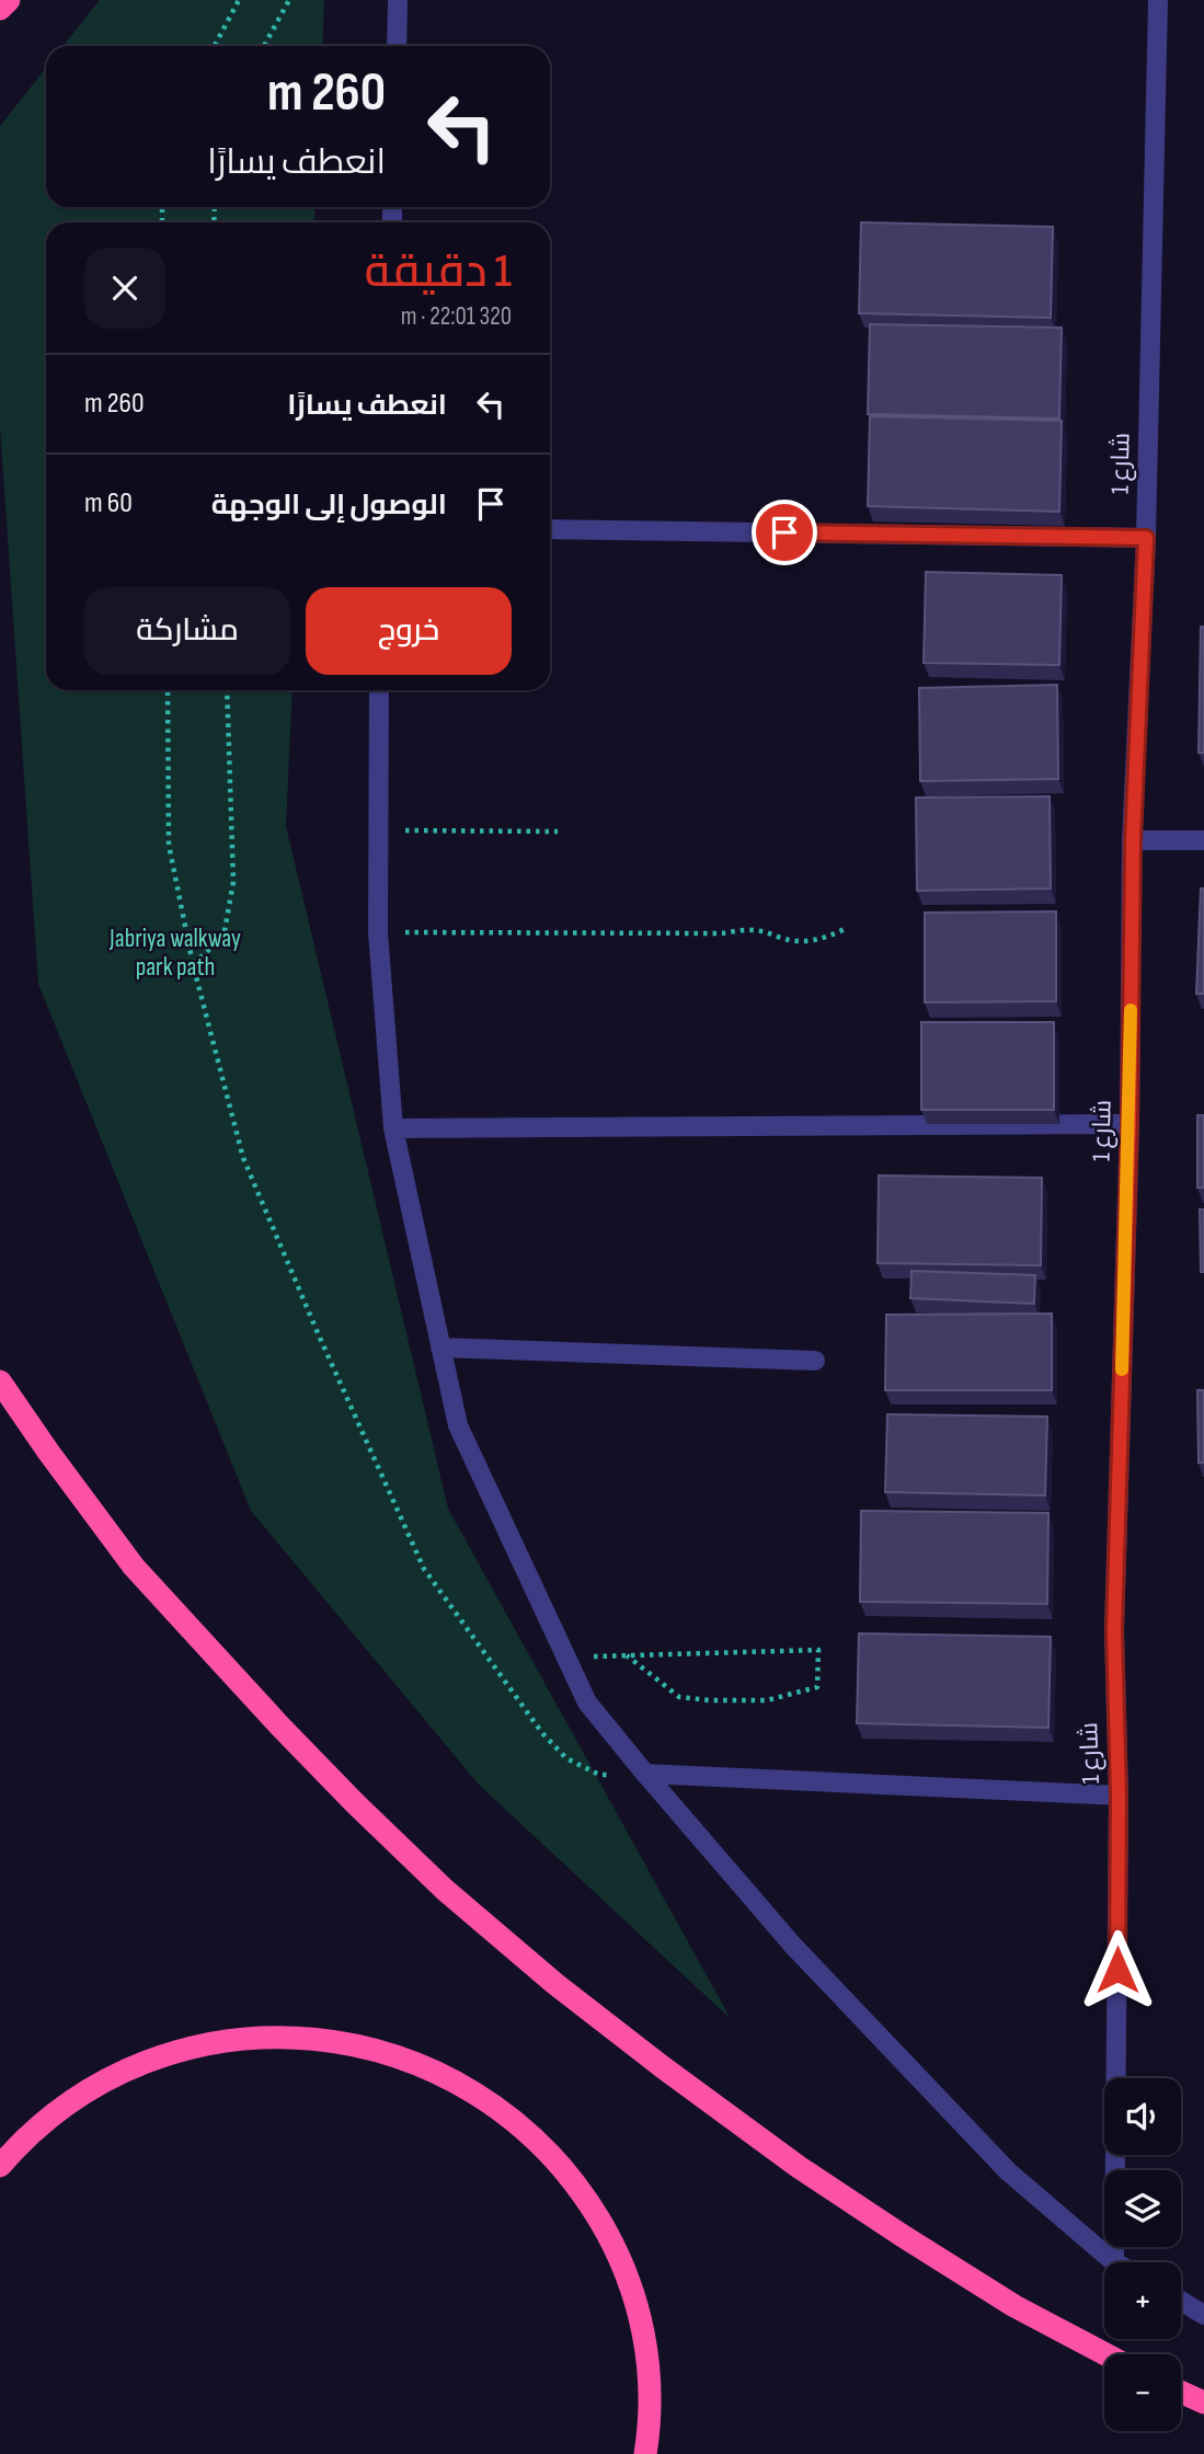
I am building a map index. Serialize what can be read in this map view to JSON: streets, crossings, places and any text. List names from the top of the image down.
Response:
{
  "streets": {
    "street": ["شارع 1"]
  },
  "parks": ["Jabriya walkway park path"],
  "page": {
    "turn": ["260 m", "انعطف يسارًا"],
    "heading": ["1 دقيقة", "320 m · 22:01"],
    "list": [
      {
        "name": "انعطف يسارًا",
        "value": "260 m"
      },
      {
        "name": "الوصول إلى الوجهة",
        "value": "60 m"
      }
    ],
    "buttons": ["خروج", "مشاركة"],
    "map_buttons": ["+", "−"]
  }
}
